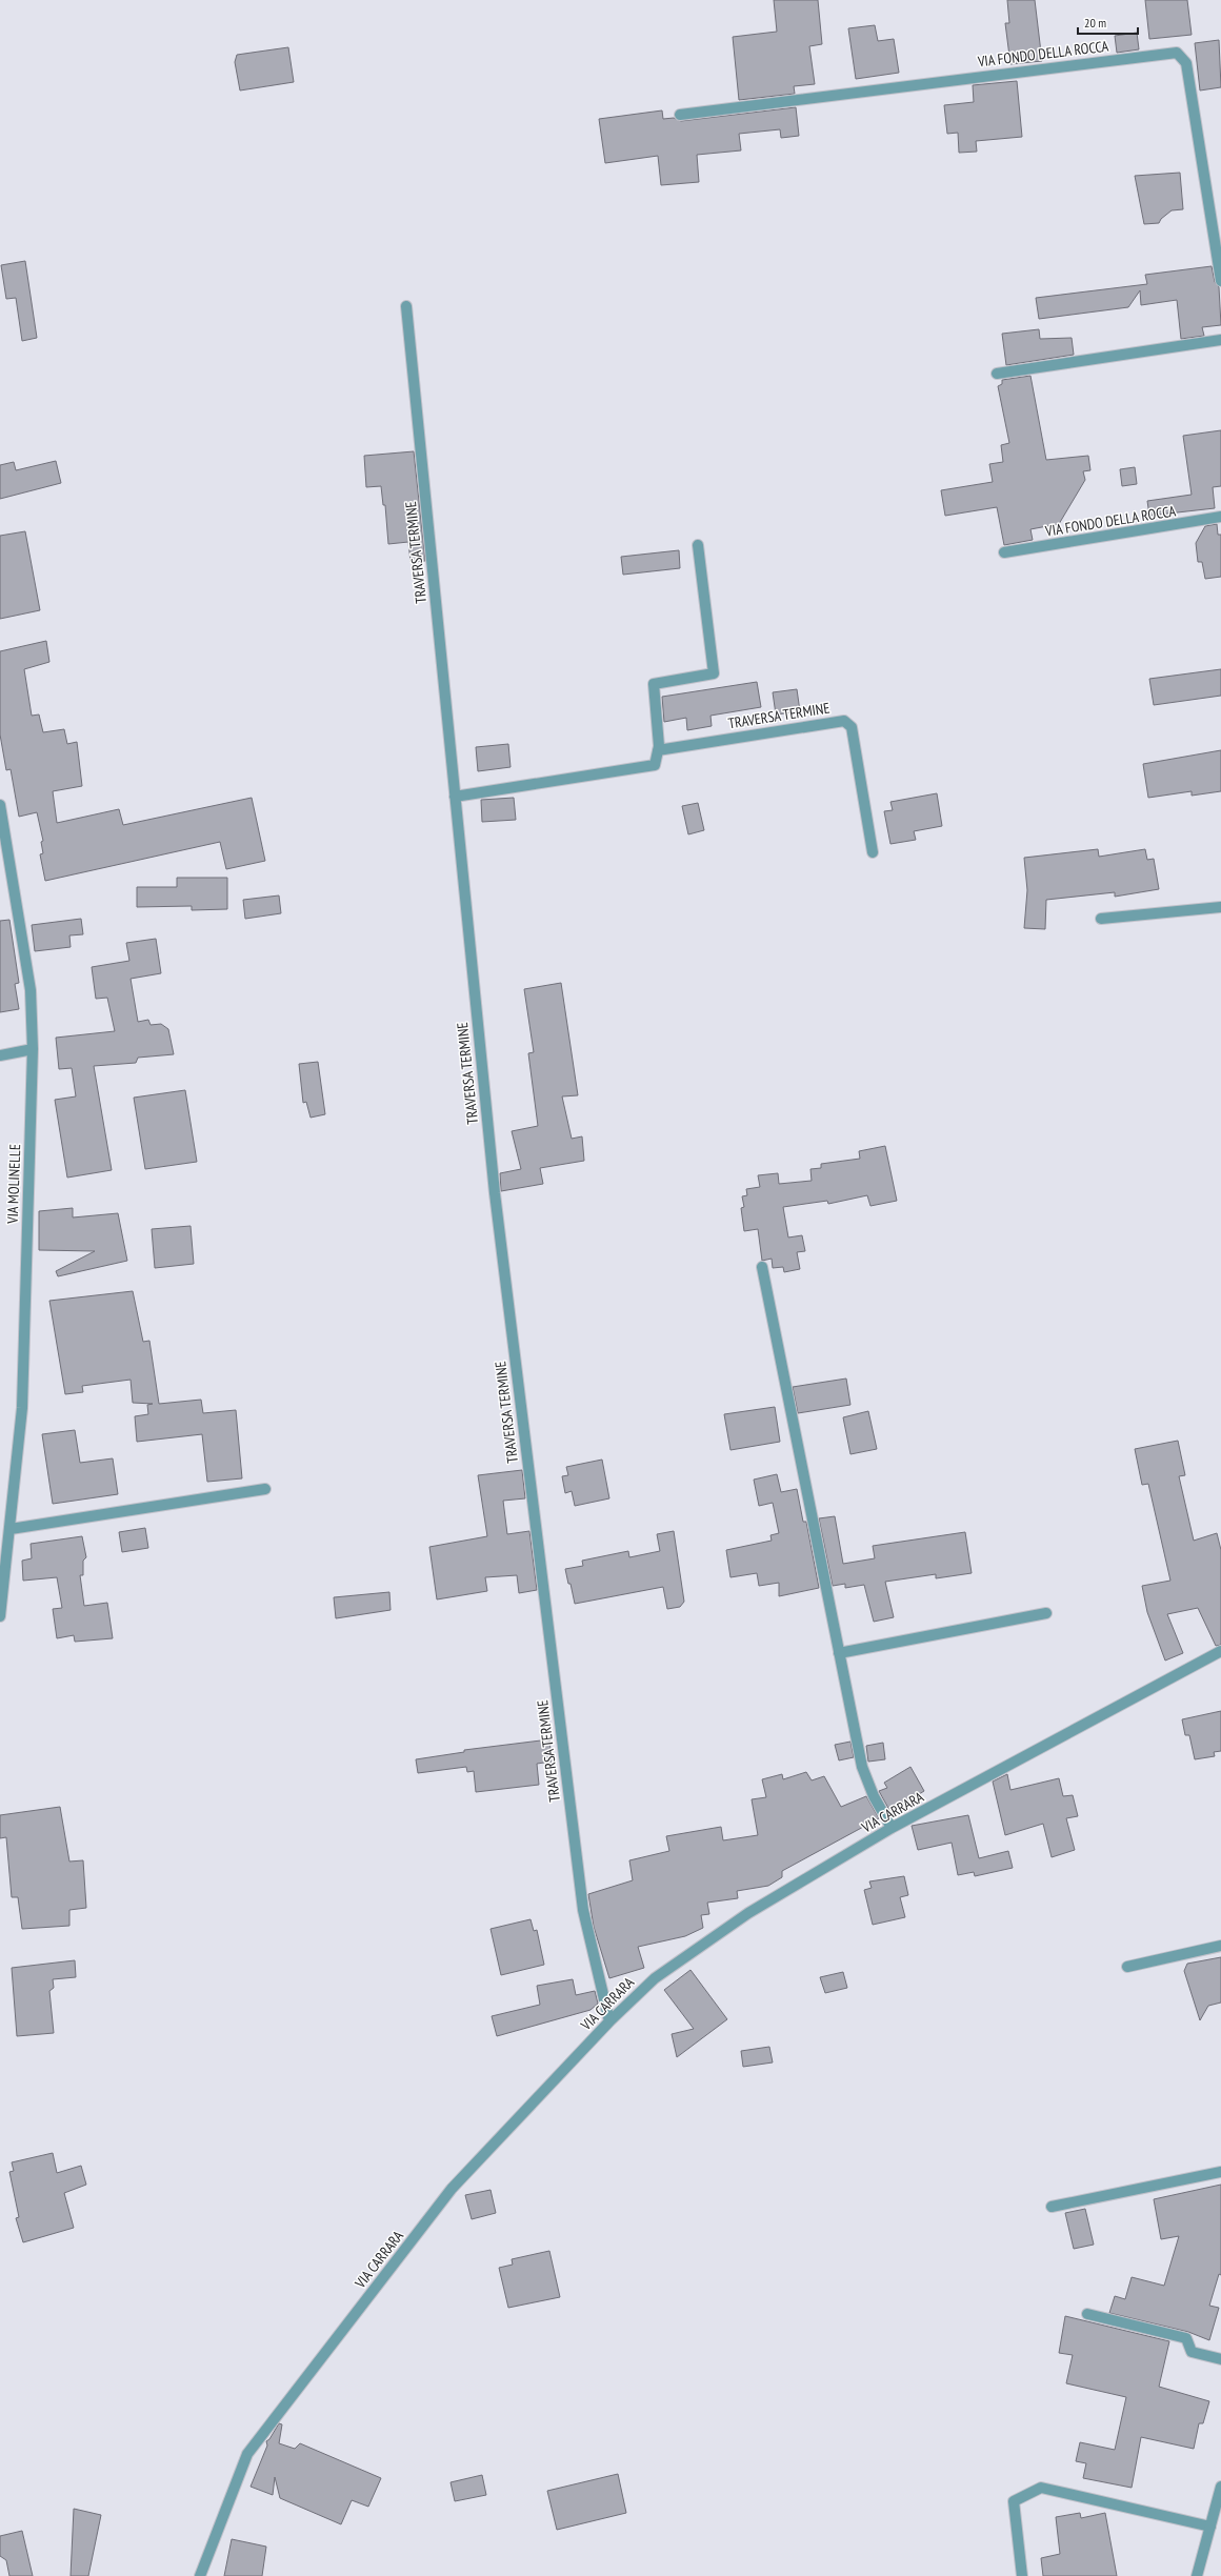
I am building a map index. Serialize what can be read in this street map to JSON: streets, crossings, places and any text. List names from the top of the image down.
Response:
{
  "streets": {
    "street": [
      "VIA FONDO DELLA ROCCA",
      "TRAVERSA TERMINE",
      "VIA MOLINELLE",
      "VIA CARRARA"
    ]
  },
  "crossings": [
    ["TRAVERSA TERMINE", "VIA CARRARA"]
  ],
  "scale_bar": "20 m"
}
